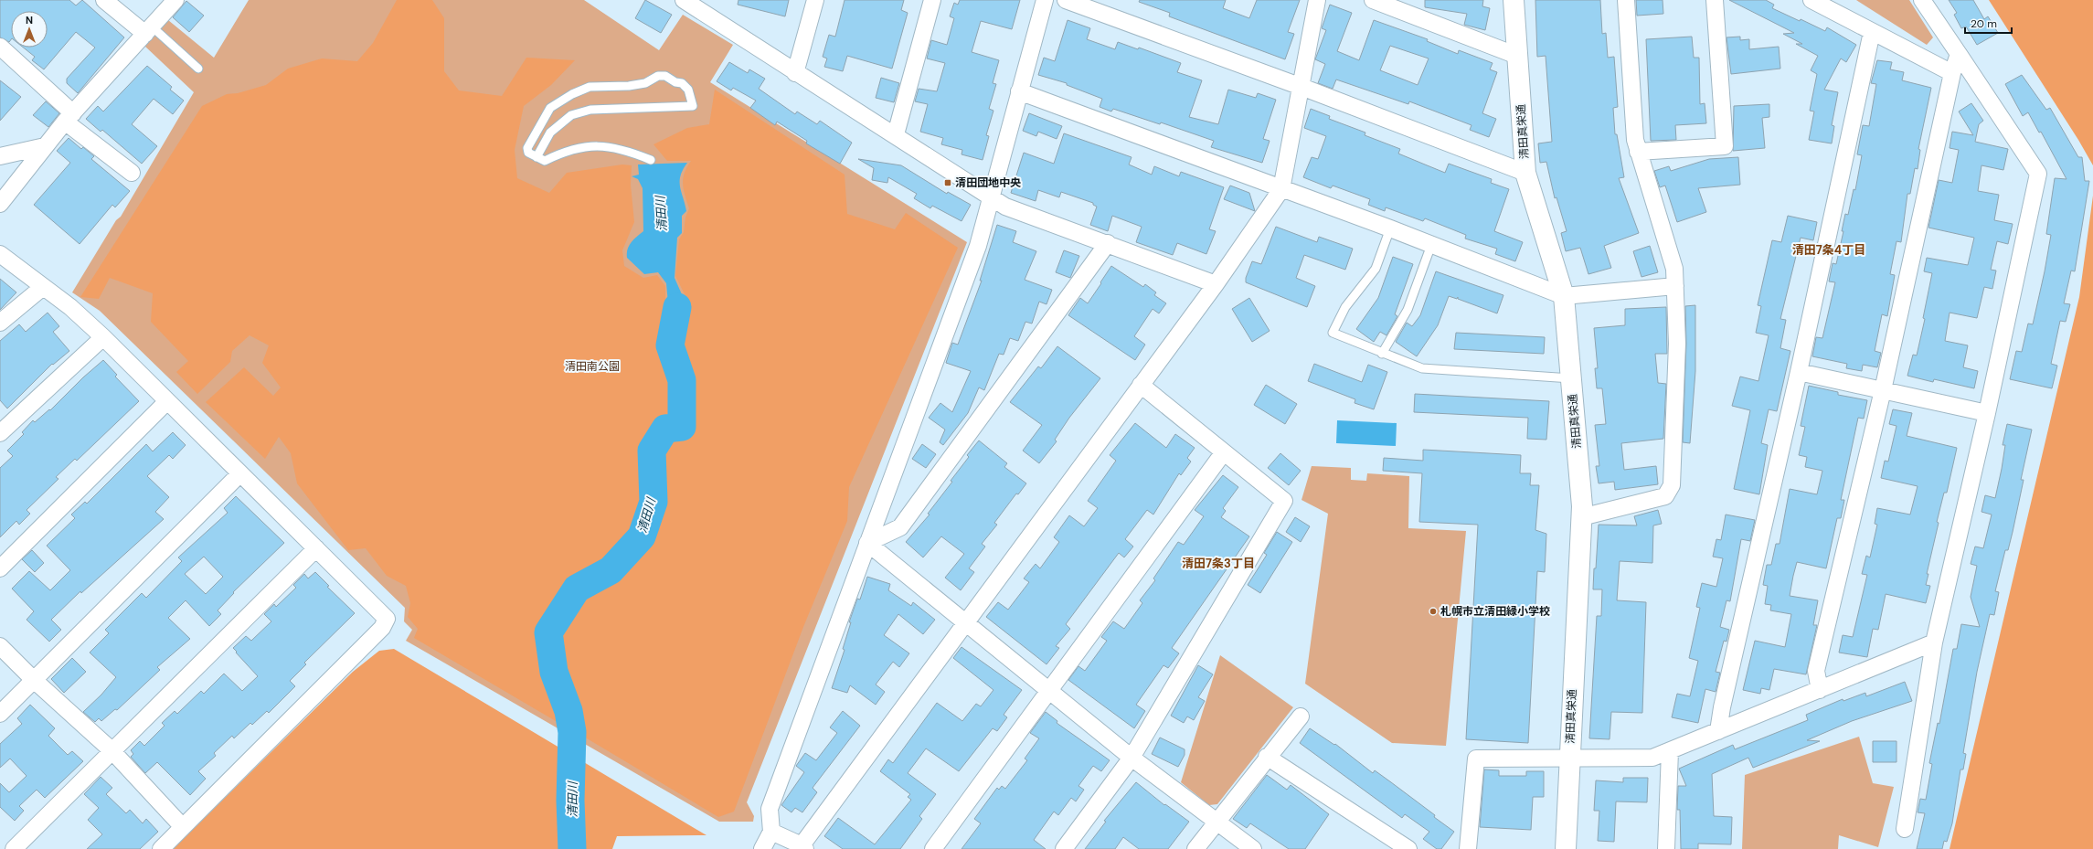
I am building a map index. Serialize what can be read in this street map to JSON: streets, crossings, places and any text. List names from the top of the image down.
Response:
{
  "streets": {
    "street": ["清田真栄通"]
  },
  "districts": ["清田7条4丁目", "清田7条3丁目"],
  "water": ["清田川"],
  "parks": ["清田南公園"],
  "places": {
    "transit": ["清田団地中央"],
    "other": ["札幌市立清田緑小学校"]
  },
  "scale_bar": "20 m",
  "north": "top"
}
